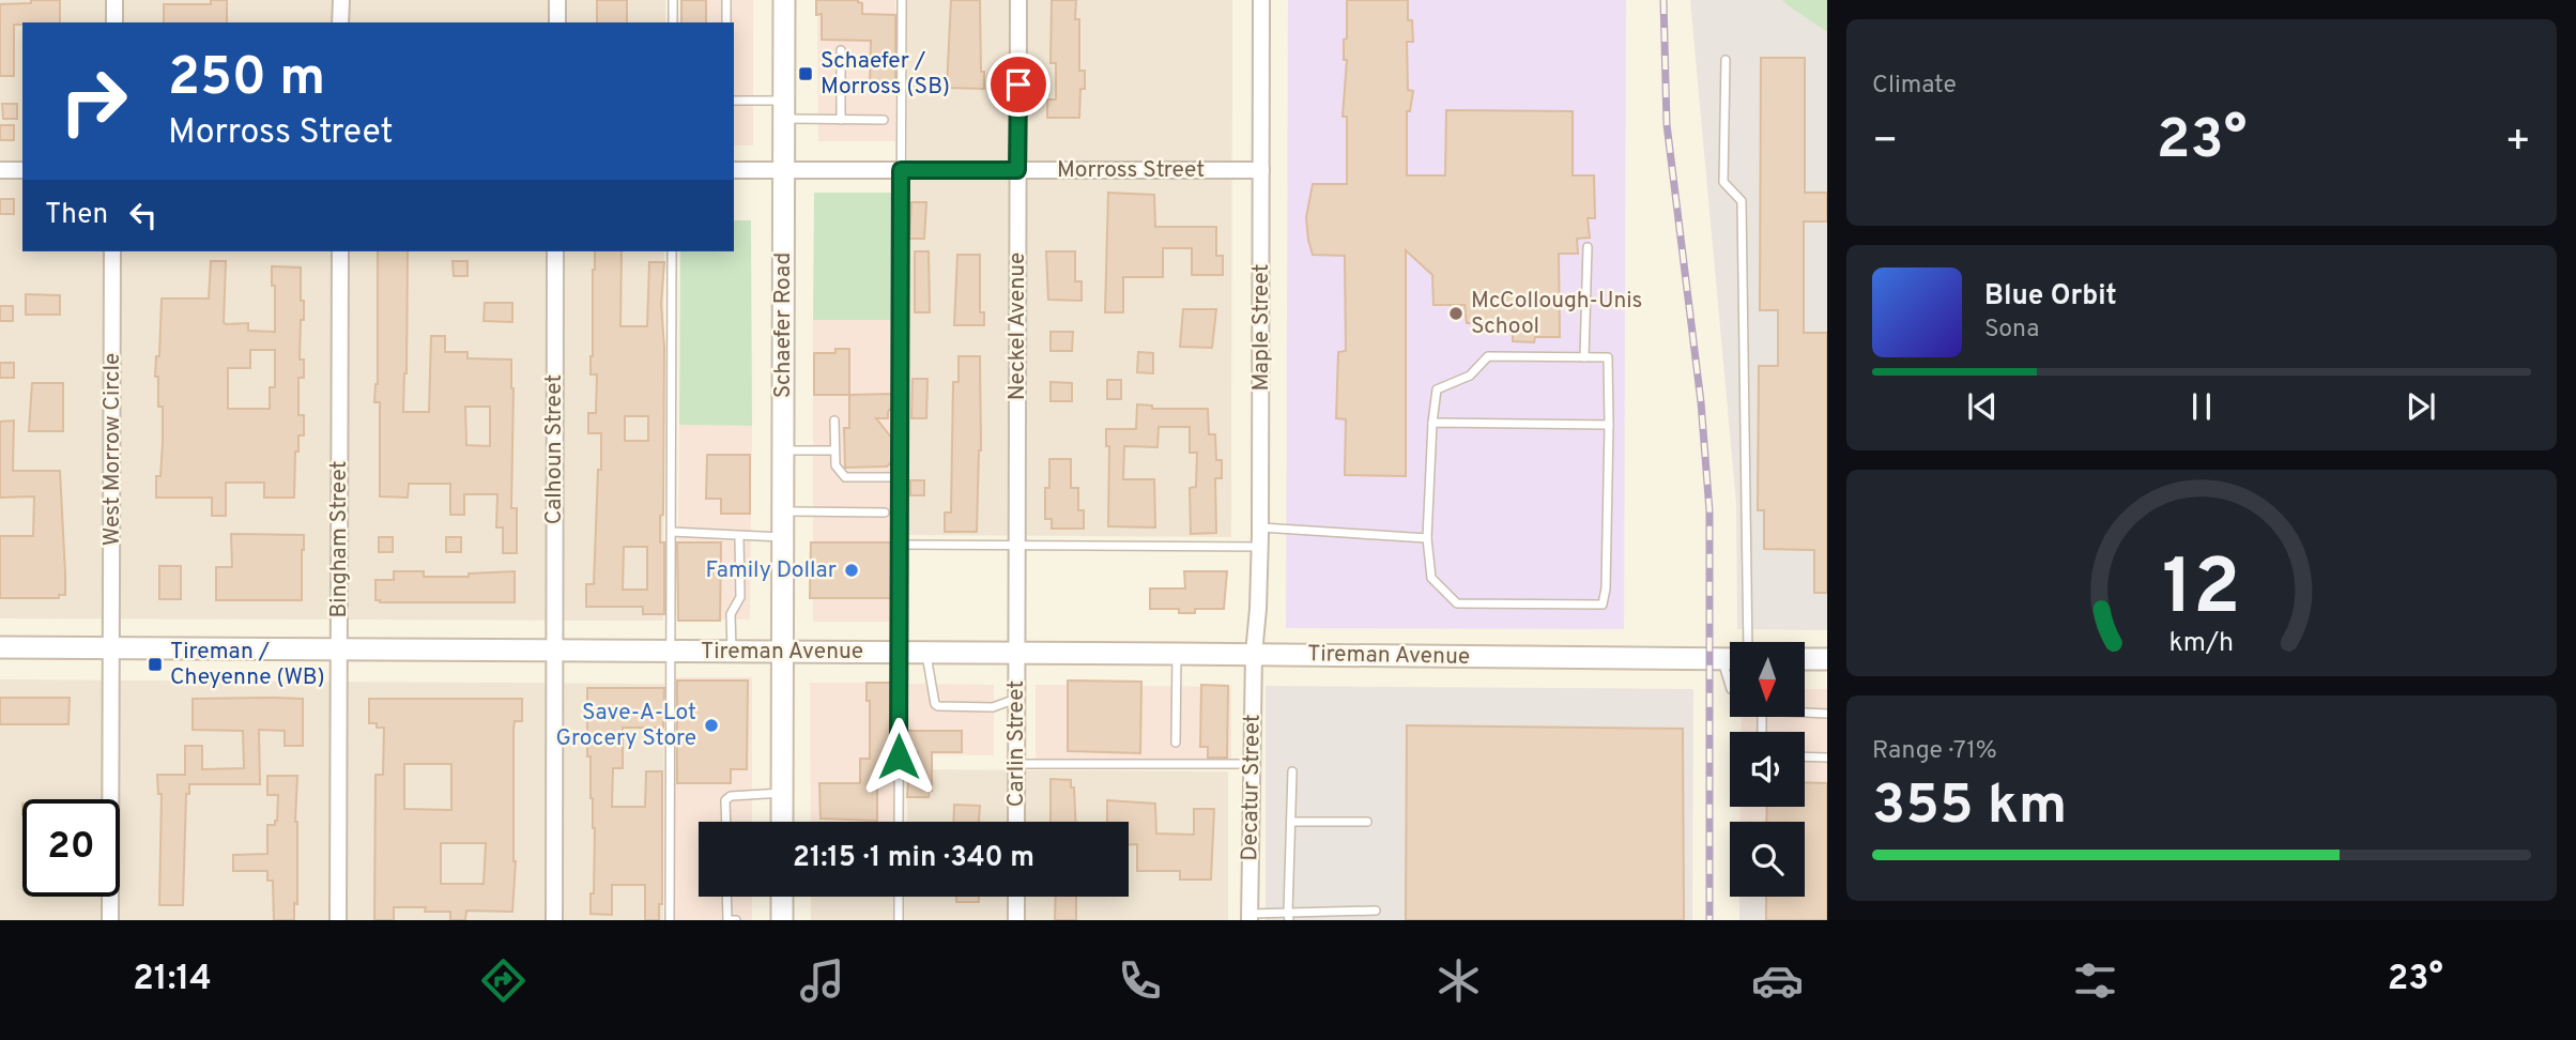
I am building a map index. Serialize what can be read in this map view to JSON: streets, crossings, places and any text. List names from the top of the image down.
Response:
{
  "streets": {
    "street": [
      "Morross Street",
      "Schaefer Road",
      "Neckel Avenue",
      "Maple Street",
      "West Morrow Circle",
      "Calhoun Street",
      "Bingham Street",
      "Tireman Avenue",
      "Carlin Street",
      "Decatur Street"
    ]
  },
  "crossings": [
    ["Morross Street", "Schaefer Road"],
    ["Morross Street", "Neckel Avenue"],
    ["Morross Street", "Maple Street"],
    ["Schaefer Road", "Tireman Avenue"],
    ["Neckel Avenue", "Tireman Avenue"],
    ["Neckel Avenue", "Carlin Street"],
    ["Maple Street", "Tireman Avenue"],
    ["Maple Street", "Decatur Street"],
    ["West Morrow Circle", "Tireman Avenue"],
    ["Calhoun Street", "Tireman Avenue"],
    ["Bingham Street", "Tireman Avenue"],
    ["Tireman Avenue", "Carlin Street"],
    ["Tireman Avenue", "Decatur Street"]
  ],
  "places": {
    "transit": ["Schaefer / Morross (SB)", "Tireman / Cheyenne (WB)"],
    "other": ["McCollough-Unis School", "Family Dollar", "Save-A-Lot Grocery Store"]
  },
  "north": "bottom",
  "page": {
    "tile": [
      "Climate",
      ["Range · 71%", "355 km"]
    ],
    "turn": ["250 m", "Morross Street"],
    "heat": ["−", "23°", "+"],
    "then": "Then",
    "song": ["Blue Orbit", "Sona"],
    "limit": "20",
    "trip": "21:15 · 1 min · 340 m",
    "tabs": ["21:14", "23°"],
    "gauge": ["12", "km/h"]
  }
}
